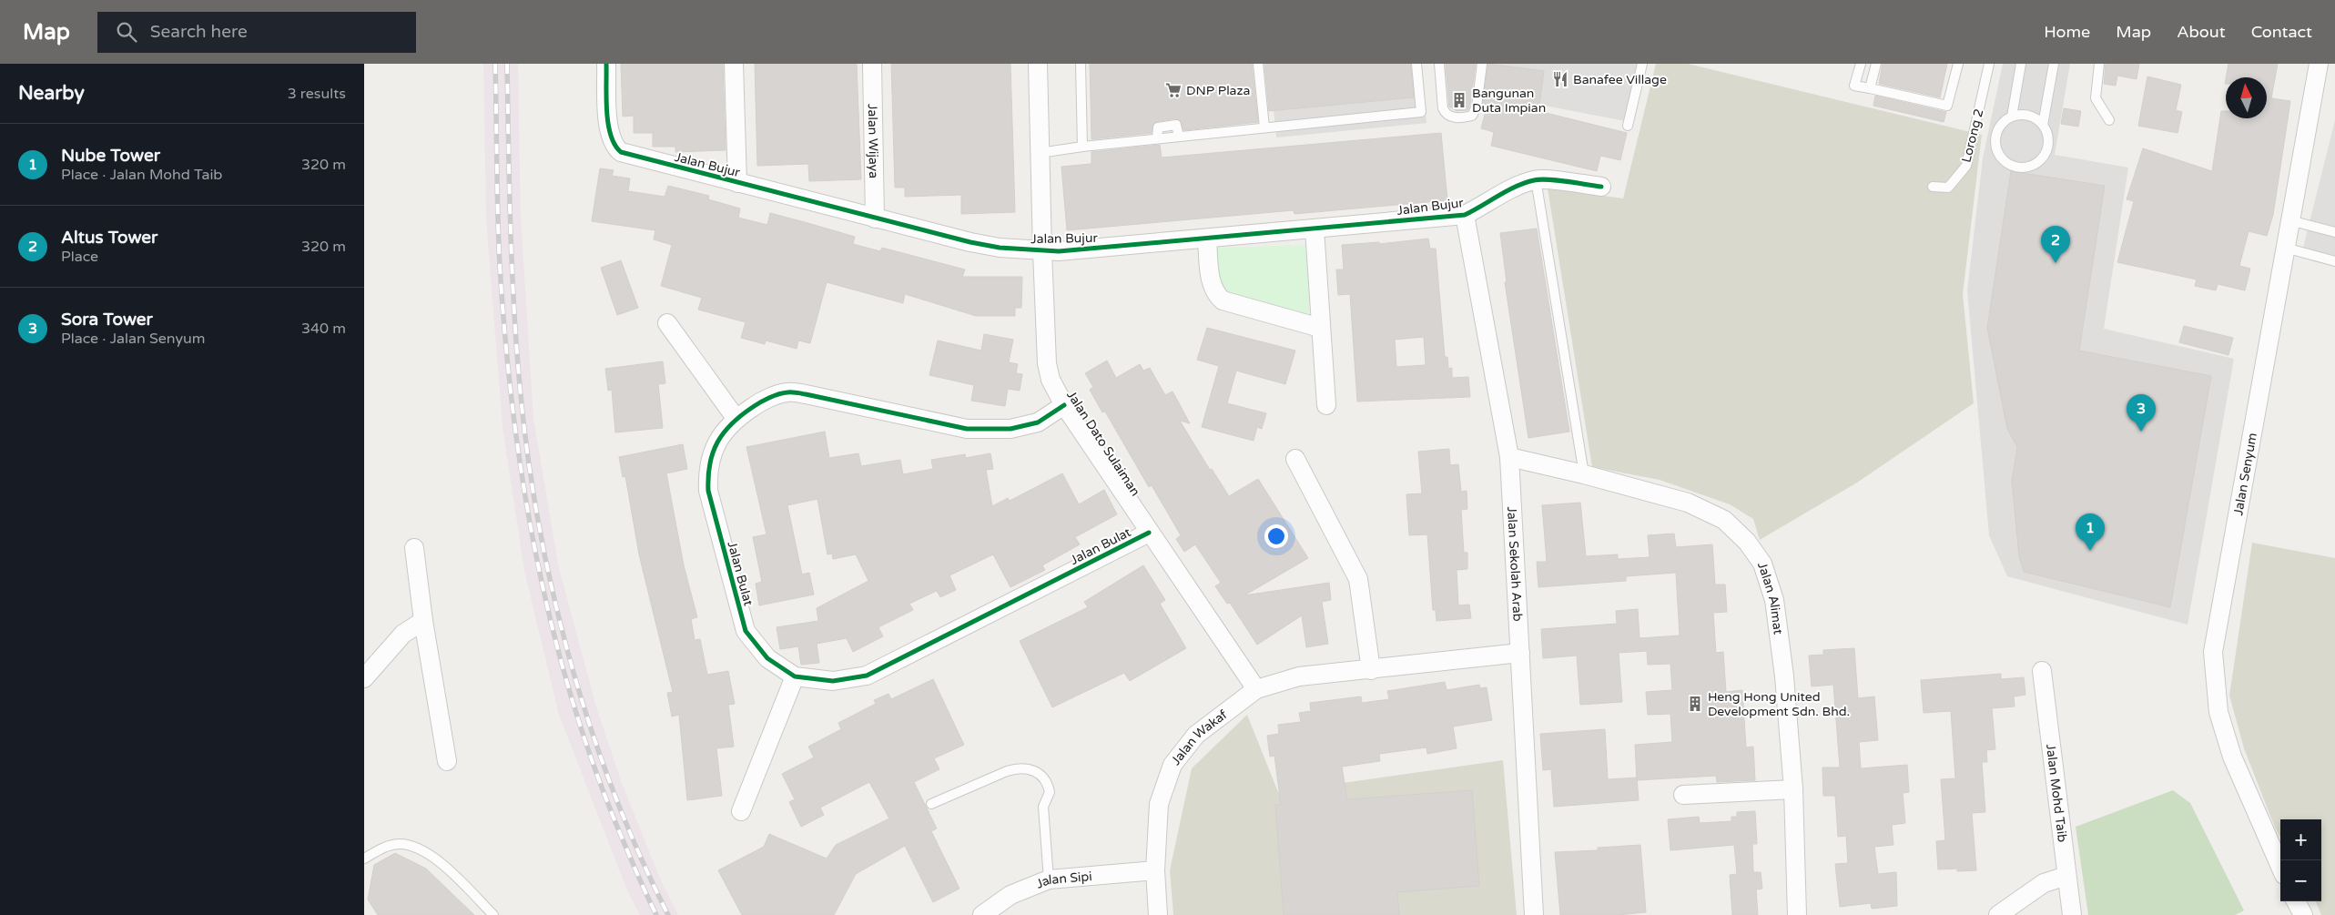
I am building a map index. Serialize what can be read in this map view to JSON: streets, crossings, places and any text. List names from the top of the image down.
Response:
{
  "streets": {
    "street": [
      "Jalan Wijaya",
      "Jalan Bujur",
      "Jalan Dato Sulaiman",
      "Jalan Senyum",
      "Jalan Bulat",
      "Jalan Sekolah Arab",
      "Jalan Alimat",
      "Jalan Wakaf",
      "Jalan Mohd Taib",
      "Jalan Sipi"
    ],
    "lane": ["Lorong 2"]
  },
  "crossings": [
    ["Jalan Wijaya", "Jalan Bujur"],
    ["Jalan Bujur", "Jalan Dato Sulaiman"],
    ["Jalan Bujur", "Jalan Sekolah Arab"],
    ["Jalan Dato Sulaiman", "Jalan Bulat"],
    ["Jalan Dato Sulaiman", "Jalan Wakaf"],
    ["Jalan Sekolah Arab", "Jalan Alimat"],
    ["Jalan Sekolah Arab", "Jalan Wakaf"],
    ["Jalan Wakaf", "Jalan Sipi"]
  ],
  "places": {
    "restaurant": ["Banafee Village"],
    "supermarket": ["DNP Plaza"],
    "building": ["Bangunan Duta Impian", "Heng Hong United Development Sdn. Bhd."]
  },
  "north": "top",
  "page": {
    "header": "Map",
    "search": "Search here",
    "nav": [
      "Home",
      "Map",
      "About",
      "Contact"
    ],
    "heading": ["Nearby", "3 results"],
    "list": [
      {
        "mark": "1",
        "name": "Nube Tower",
        "note": "Place · Jalan Mohd Taib",
        "value": "320 m"
      },
      {
        "mark": "2",
        "name": "Altus Tower",
        "note": "Place",
        "value": "320 m"
      },
      {
        "mark": "3",
        "name": "Sora Tower",
        "note": "Place · Jalan Senyum",
        "value": "340 m"
      }
    ],
    "pins": ["2", "3", "1"],
    "map_buttons": ["+", "−"]
  }
}
